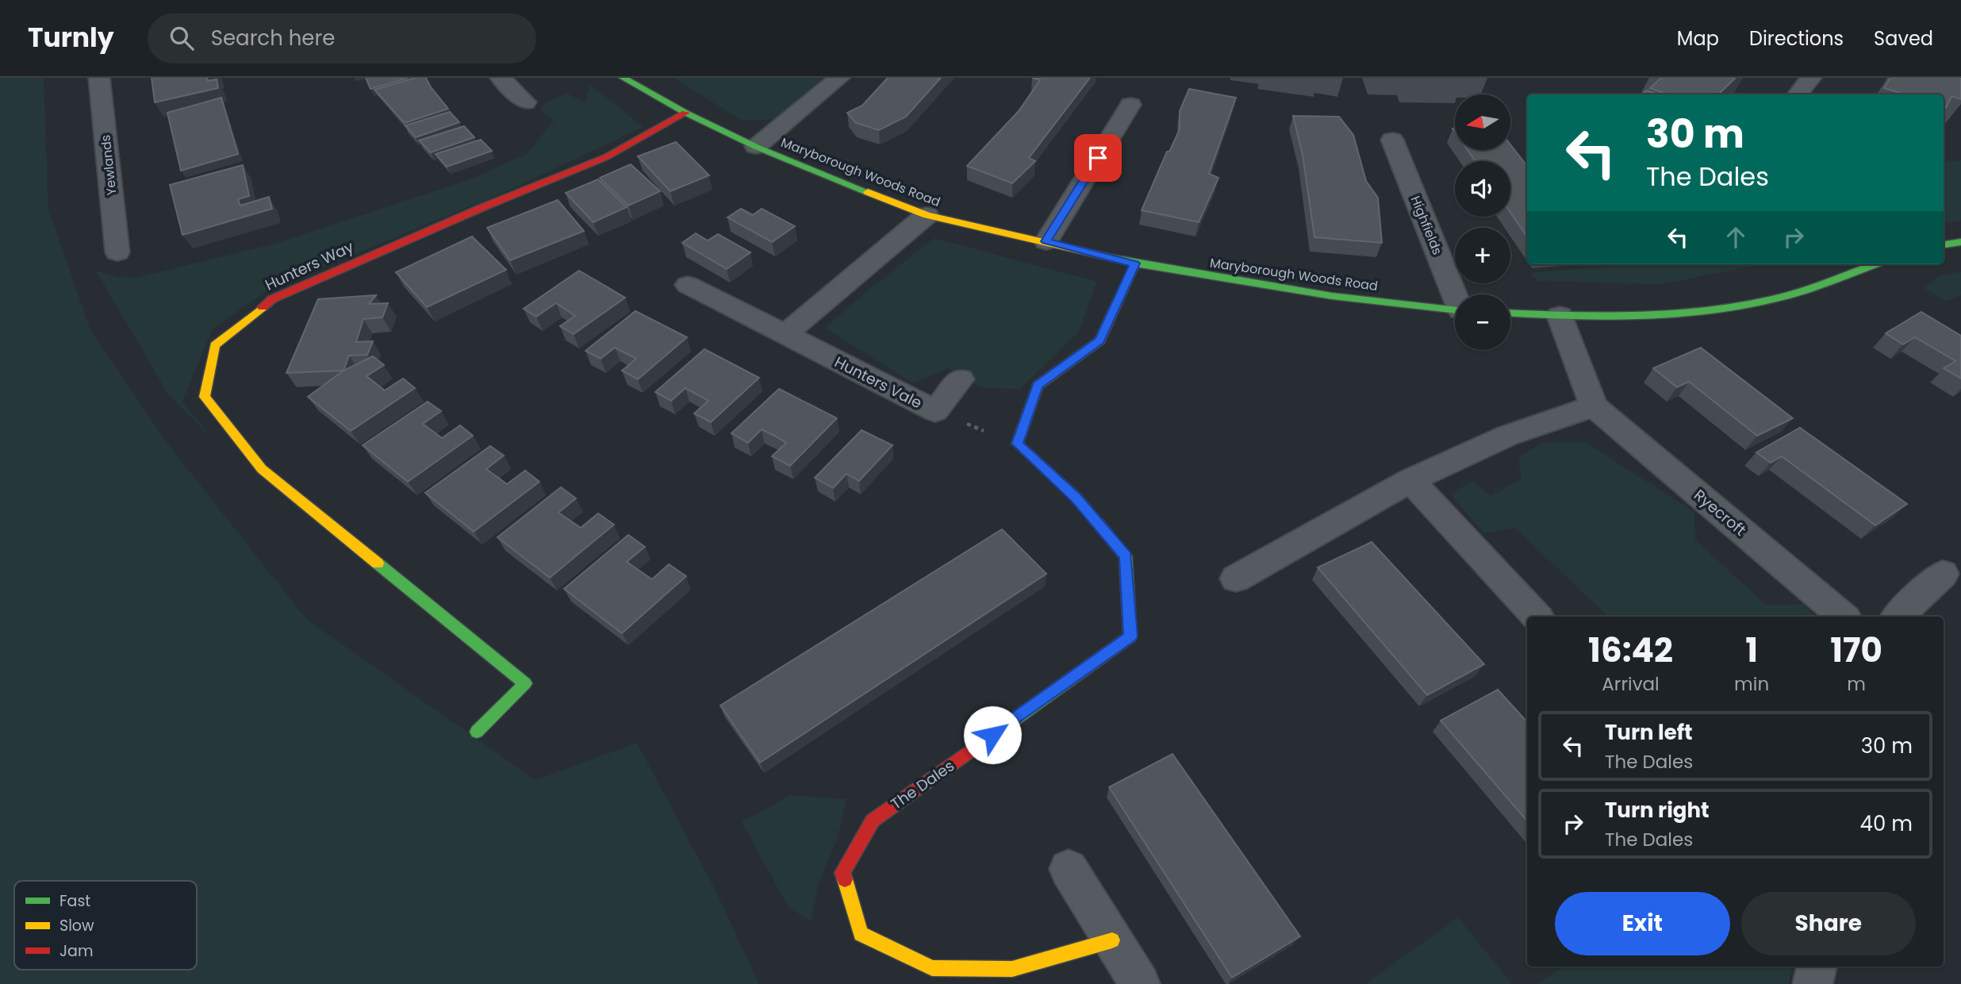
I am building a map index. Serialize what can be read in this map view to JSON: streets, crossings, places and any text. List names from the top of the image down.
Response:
{
  "streets": {
    "street": [
      "Yewlands",
      "Maryborough Woods Road",
      "Highfields",
      "Hunters Way",
      "Hunters Vale",
      "Ryecroft",
      "The Dales"
    ]
  },
  "crossings": [
    ["Maryborough Woods Road", "Hunters Way"]
  ],
  "legend": ["Fast", "Slow", "Jam"],
  "north": "left",
  "page": {
    "header": "Turnly",
    "search": "Search here",
    "nav": ["Map", "Directions", "Saved"],
    "map_buttons": ["+", "−"],
    "turn": ["30 m", "The Dales"],
    "eta": [
      "16:42",
      "Arrival",
      "1",
      "min",
      "170",
      "m"
    ],
    "list": [
      {
        "name": "Turn left",
        "note": "The Dales",
        "value": "30 m"
      },
      {
        "name": "Turn right",
        "note": "The Dales",
        "value": "40 m"
      }
    ],
    "buttons": ["Exit", "Share"]
  }
}
